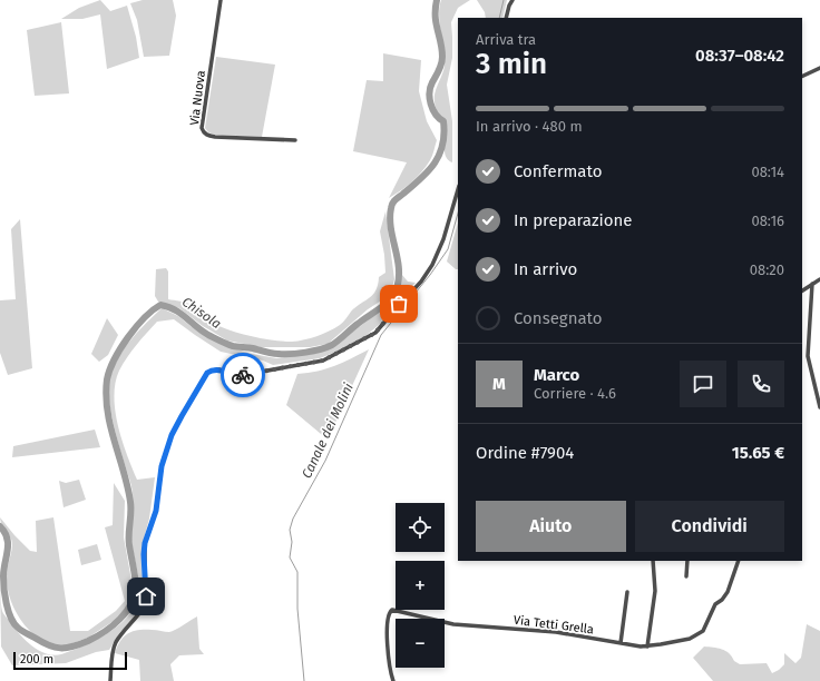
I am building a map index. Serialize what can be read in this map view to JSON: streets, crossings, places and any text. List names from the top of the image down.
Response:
{
  "streets": {
    "street": ["Via Nuova", "Via Tetti Grella"]
  },
  "water": ["Chisola", "Canale dei Molini"],
  "scale_bar": "200 m",
  "page": {
    "heading": ["3 min", "Arriva tra", "08:37–08:42"],
    "panel": [
      "Marco",
      "Corriere · 4.6",
      "Ordine #7904",
      "15.65 €"
    ],
    "bar": "In arrivo · 480 m",
    "list": [
      ["Confermato", "08:14"],
      ["In preparazione", "08:16"],
      ["In arrivo", "08:20"],
      "Consegnato"
    ],
    "round": "M",
    "buttons": ["Aiuto", "Condividi"],
    "map_buttons": ["+", "−"],
    "scale": "200 m"
  }
}
